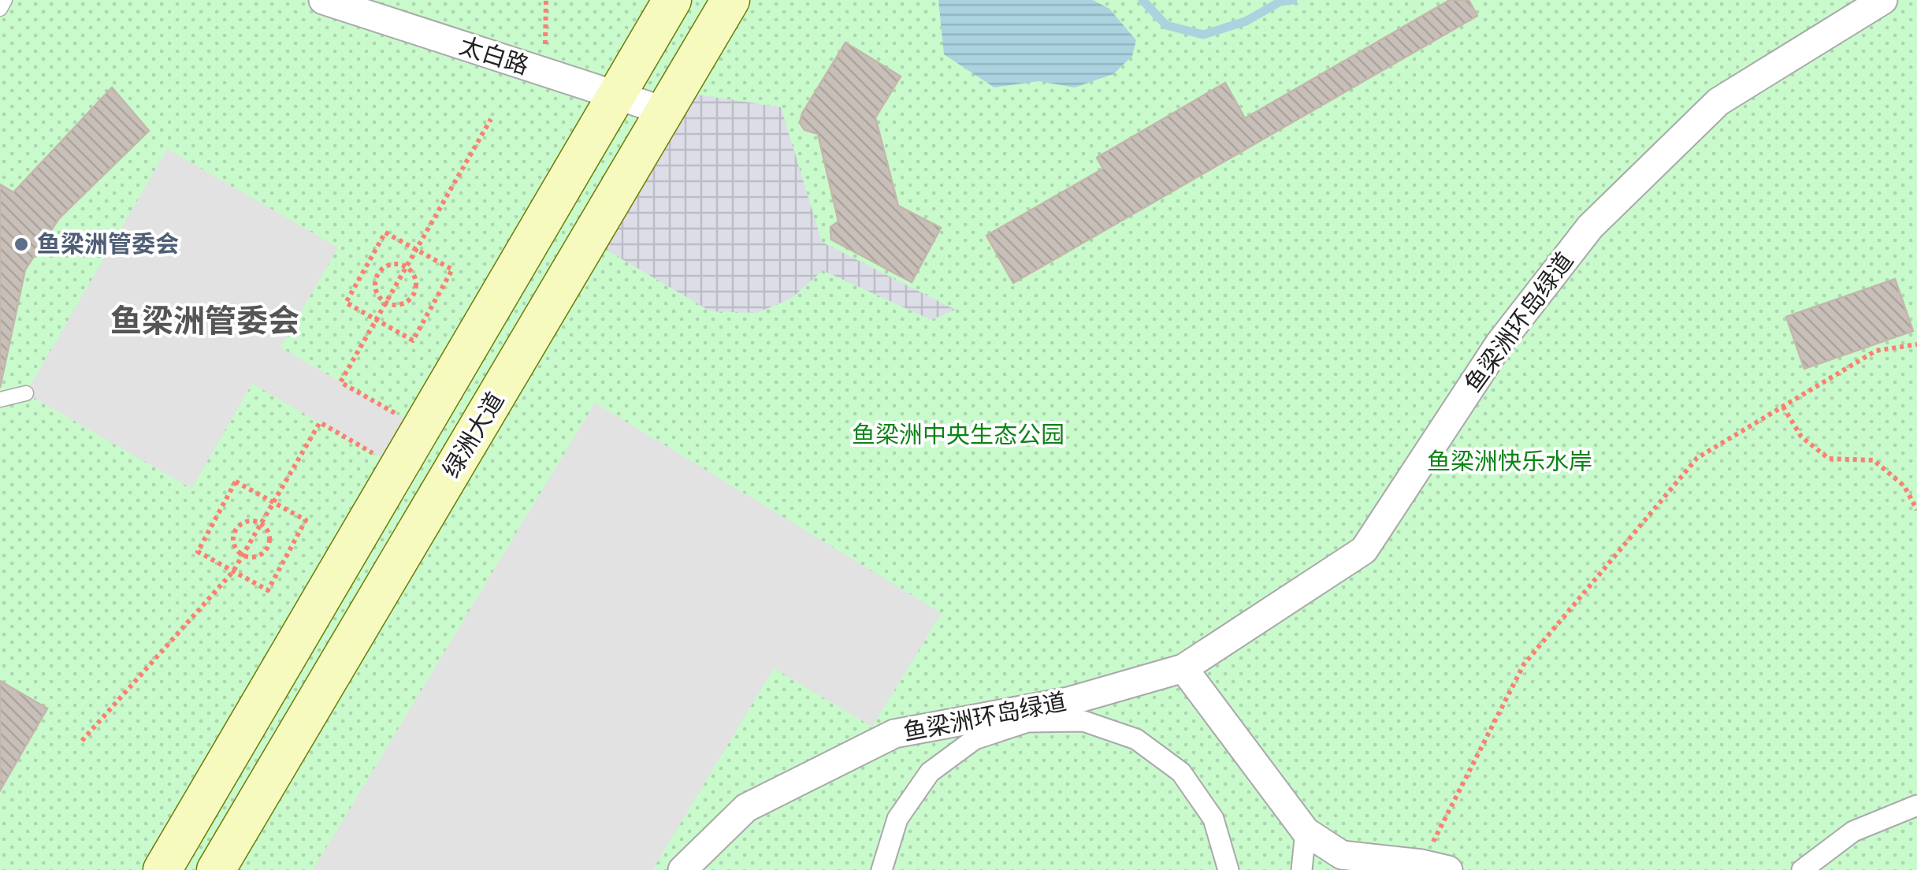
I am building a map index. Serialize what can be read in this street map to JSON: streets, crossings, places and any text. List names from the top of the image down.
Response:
{
  "streets": {
    "main road": ["绿洲大道"],
    "street": ["太白路", "鱼梁洲环岛绿道"]
  },
  "crossings": [
    ["太白路", "绿洲大道"]
  ],
  "districts": ["鱼梁洲管委会"],
  "parks": ["鱼梁洲中央生态公园", "鱼梁洲快乐水岸"],
  "places": ["鱼梁洲管委会"]
}
